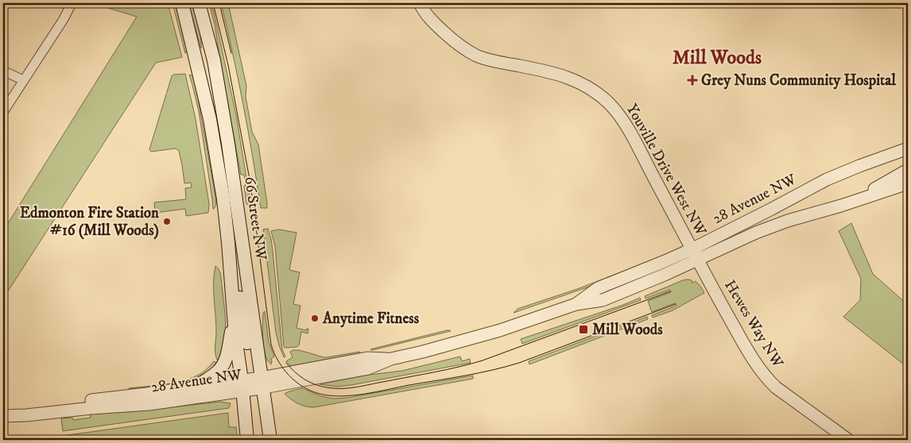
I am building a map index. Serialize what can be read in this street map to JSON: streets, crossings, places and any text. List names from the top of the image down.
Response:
{
  "streets": {
    "main road": ["66 Street NW"],
    "street": ["Youville Drive West NW", "28 Avenue NW", "Hewes Way NW"]
  },
  "crossings": [
    ["Youville Drive West NW", "28 Avenue NW"],
    ["Youville Drive West NW", "Hewes Way NW"],
    ["28 Avenue NW", "66 Street NW"],
    ["28 Avenue NW", "Hewes Way NW"]
  ],
  "districts": ["Mill Woods"],
  "places": {
    "health": ["Grey Nuns Community Hospital"],
    "other": ["Edmonton Fire Station #16 (Mill Woods)", "Anytime Fitness"],
    "transit": ["Mill Woods"]
  }
}
